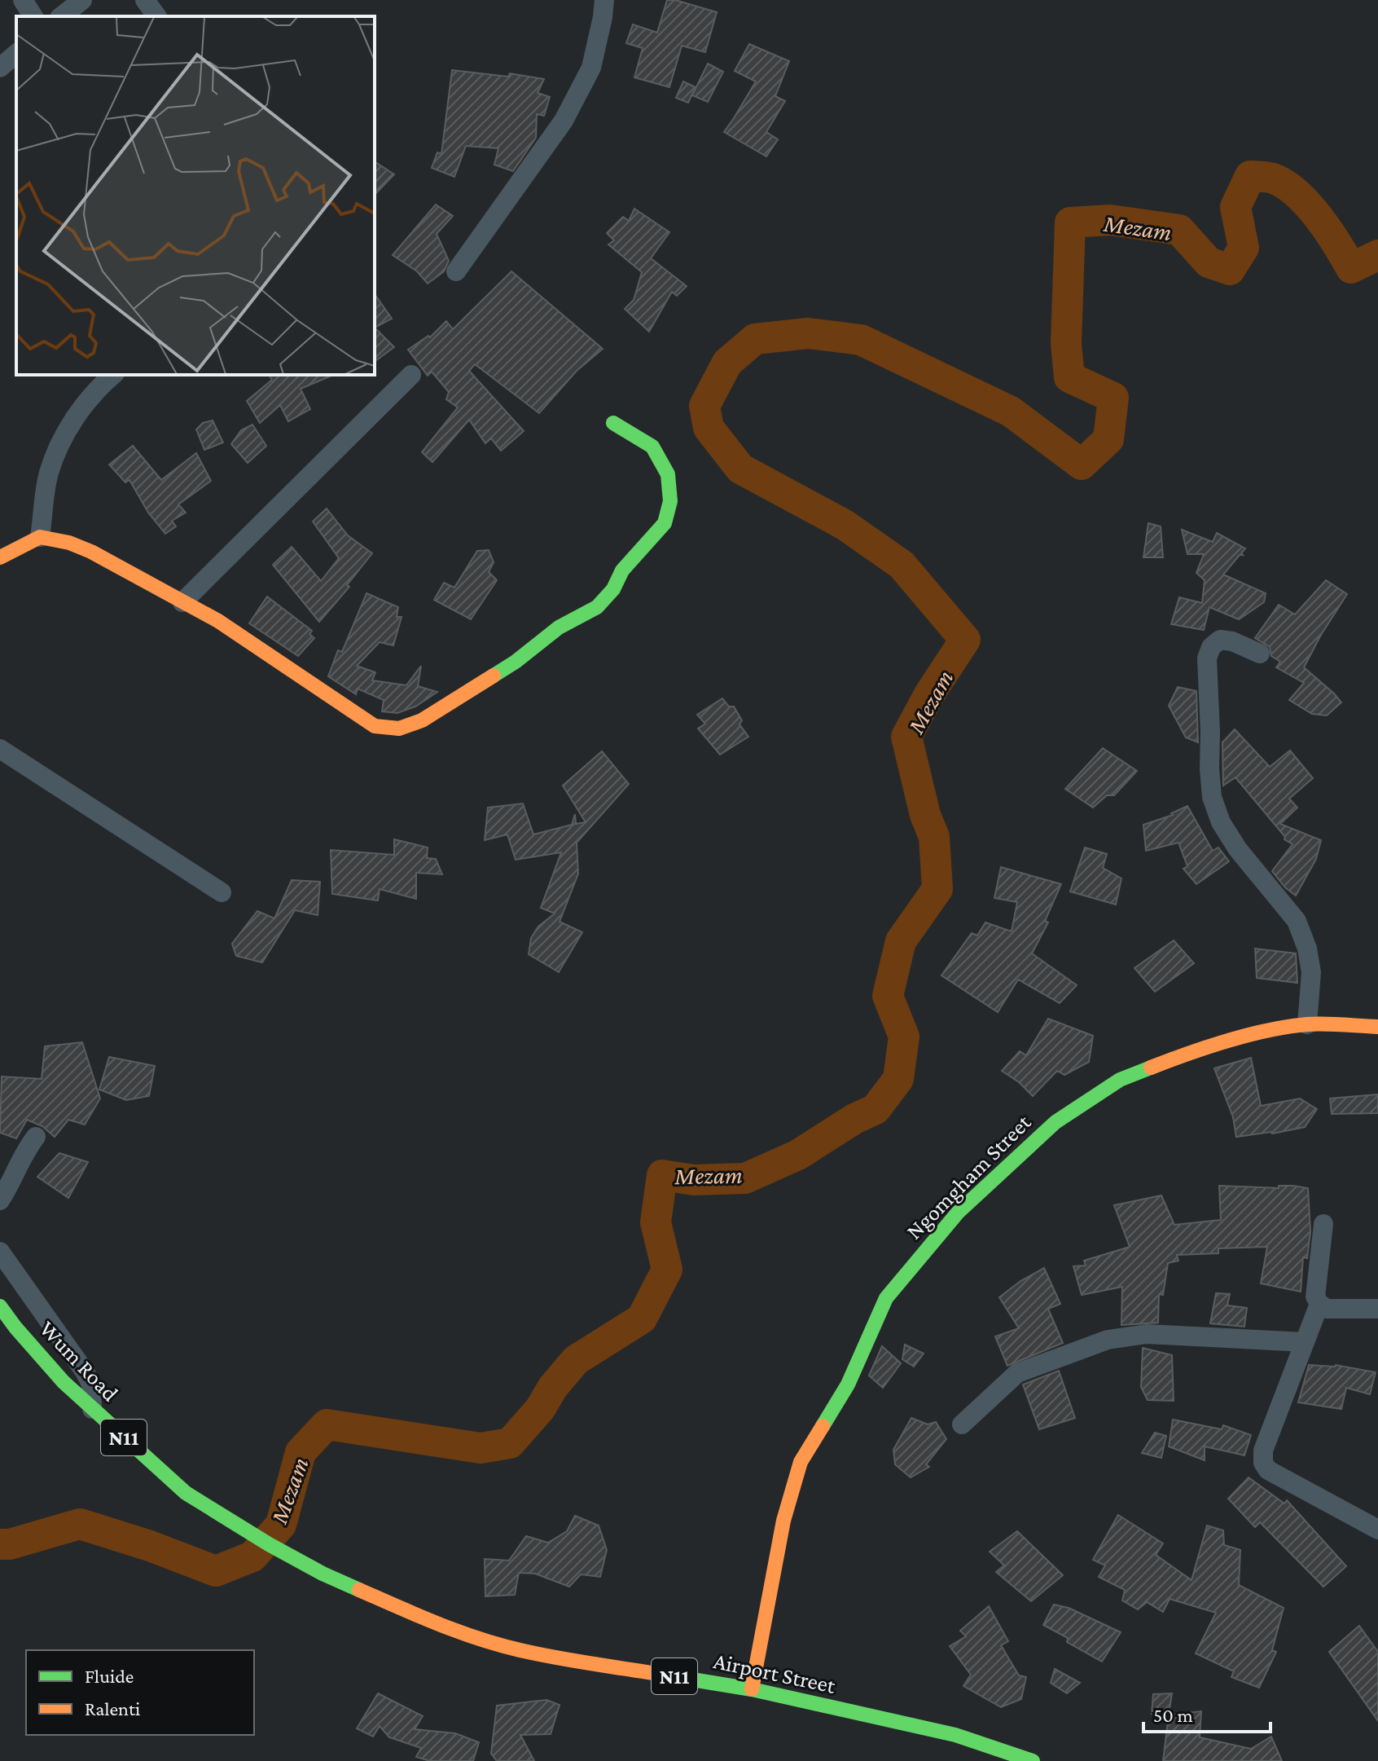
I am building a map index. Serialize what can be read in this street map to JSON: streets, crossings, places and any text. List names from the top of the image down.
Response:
{
  "streets": {
    "main road": [
      "Ngomgham Street",
      "Wum Road",
      "N11",
      "Airport Street"
    ]
  },
  "crossings": [
    ["Ngomgham Street", "Airport Street"],
    ["Wum Road", "Airport Street"]
  ],
  "water": ["Mezam"],
  "legend": ["Fluide", "Ralenti"],
  "scale_bar": "50 m"
}
